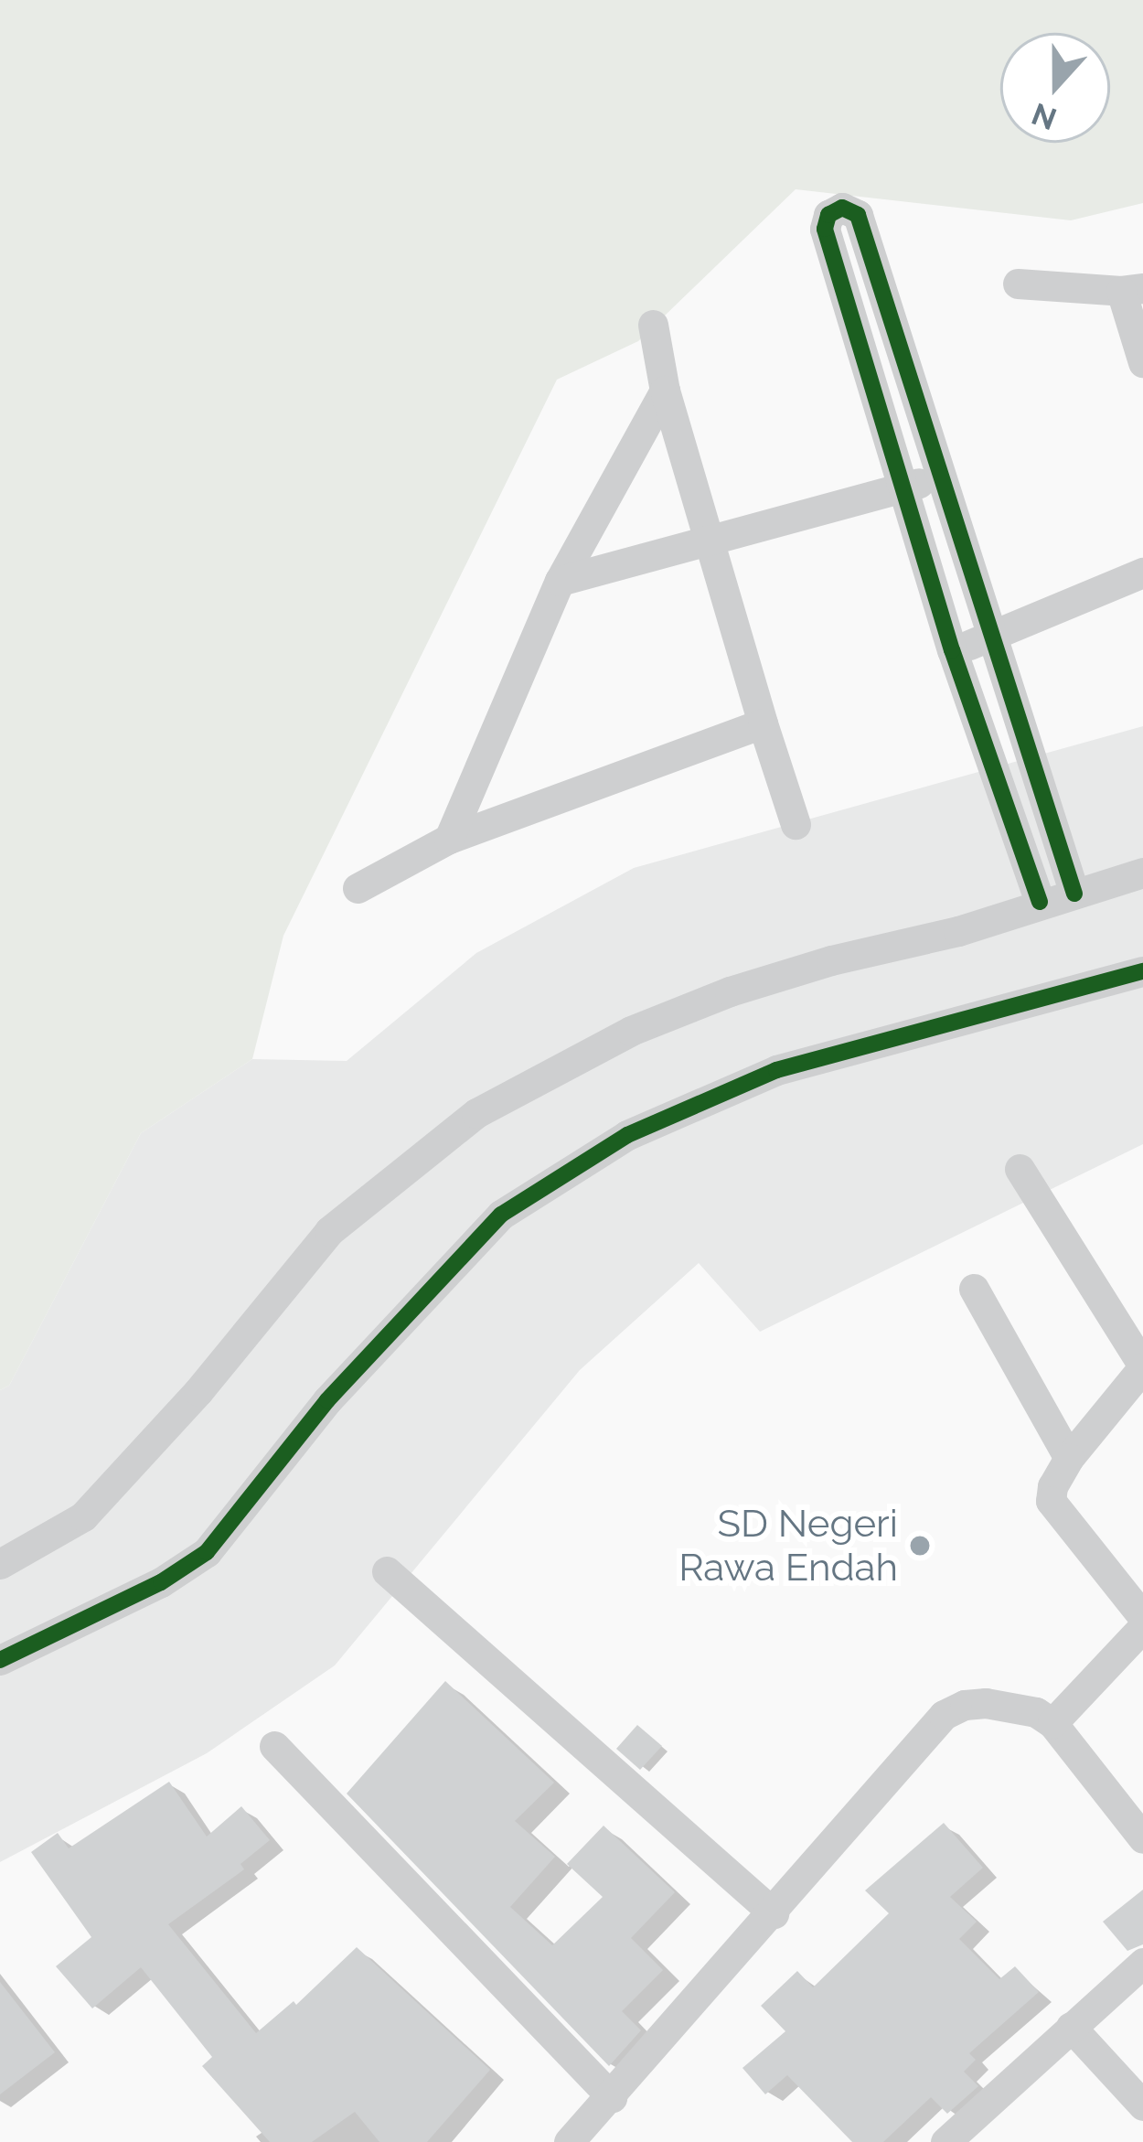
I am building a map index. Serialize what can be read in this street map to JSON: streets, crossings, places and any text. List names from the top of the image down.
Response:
{
  "places": ["SD Negeri Rawa Endah"],
  "north": "bottom"
}
